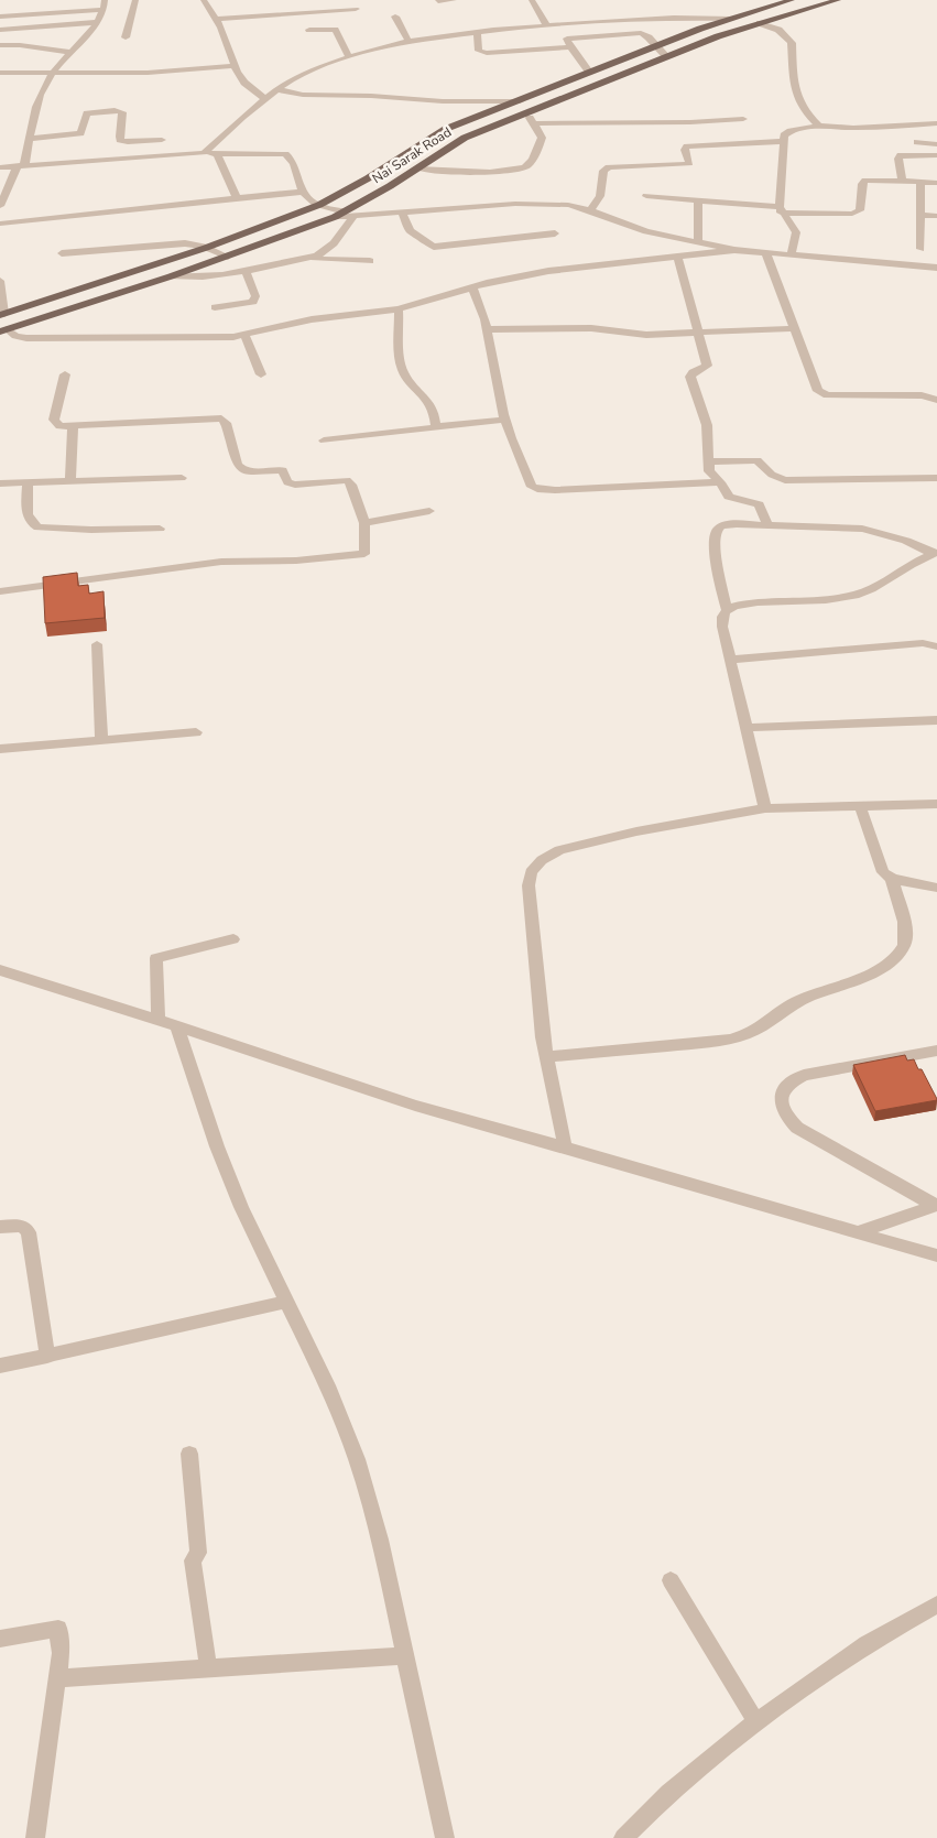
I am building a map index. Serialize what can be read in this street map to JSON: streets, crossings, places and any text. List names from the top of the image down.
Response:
{
  "streets": {
    "main road": ["Nai Sarak Road"]
  }
}
